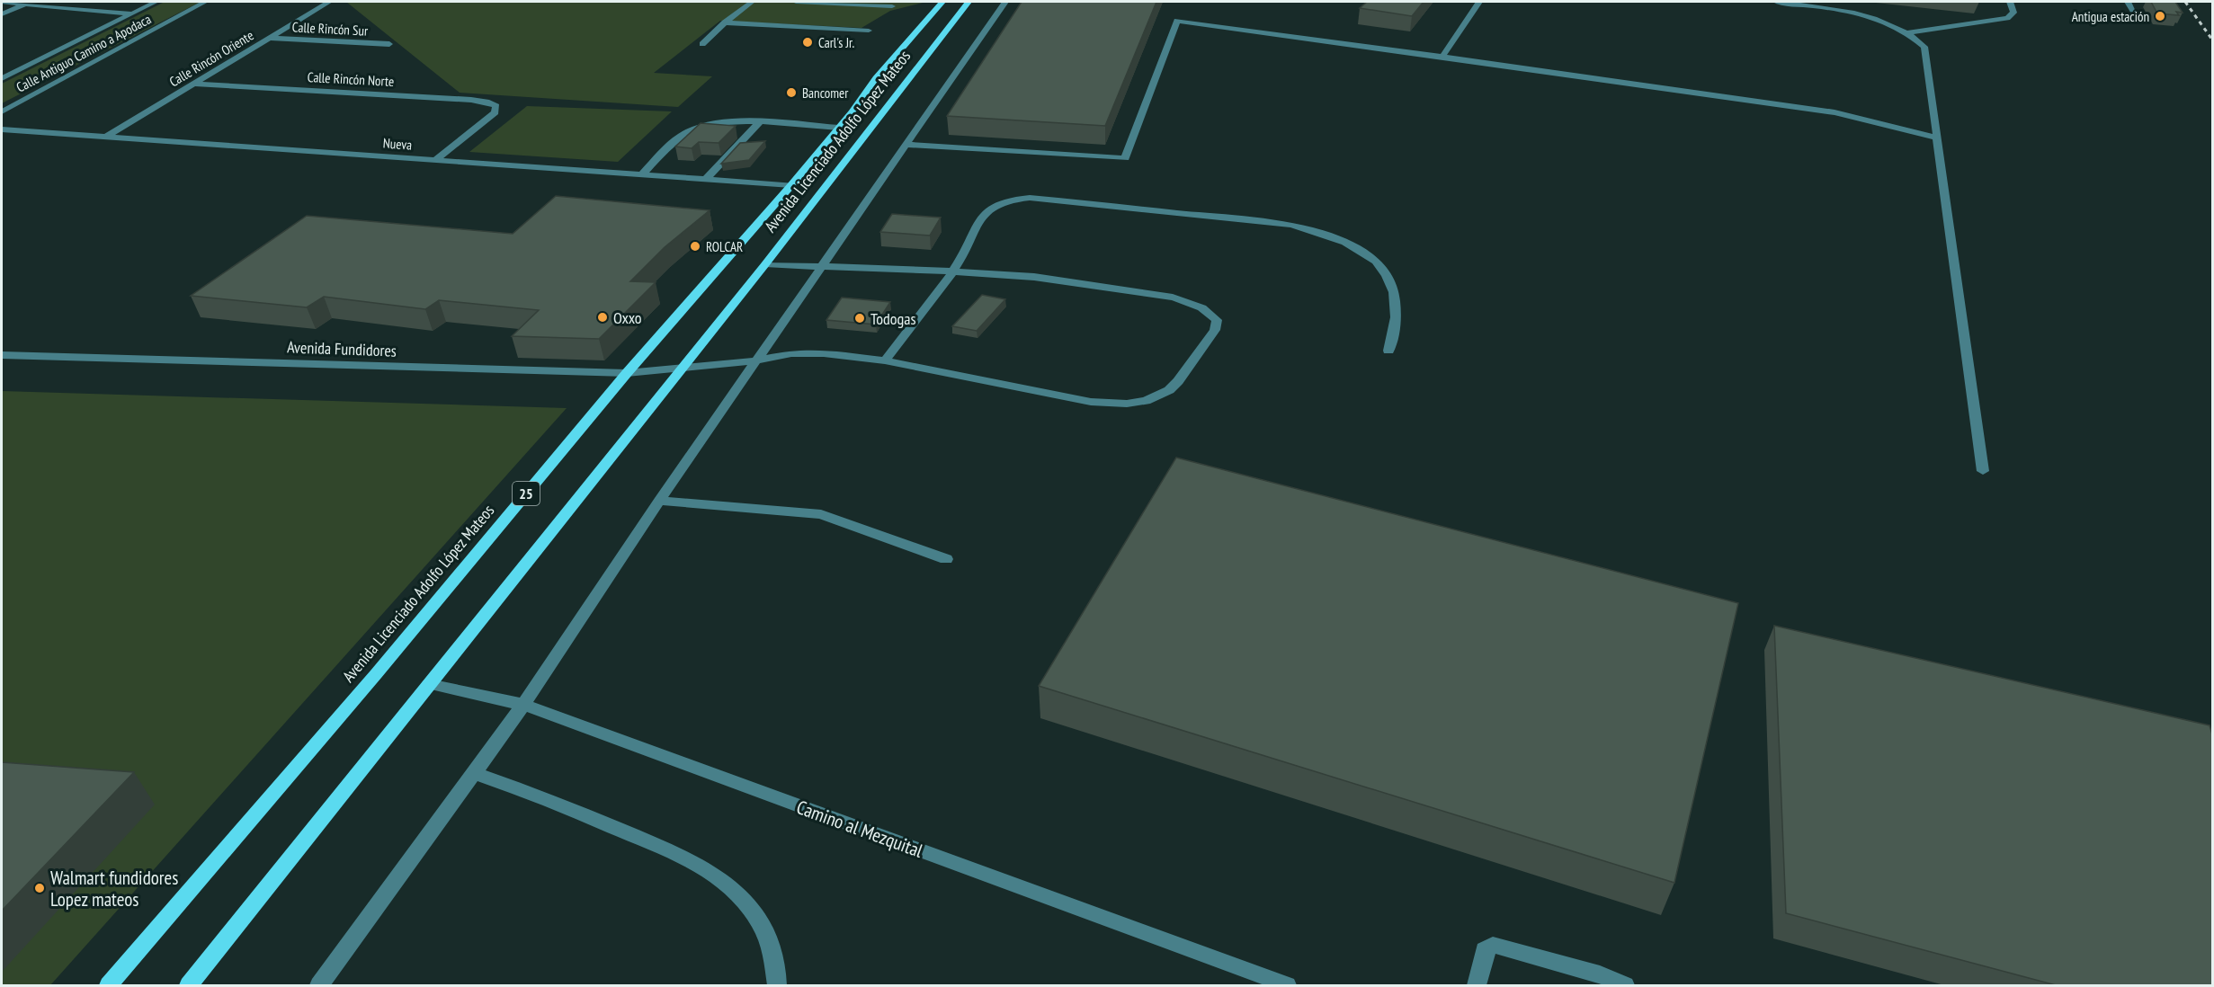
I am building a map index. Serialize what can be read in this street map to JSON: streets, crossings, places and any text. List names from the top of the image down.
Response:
{
  "streets": {
    "main road": ["Avenida Licenciado Adolfo López Mateos", "25"],
    "street": [
      "Calle Rincón Sur",
      "Calle Antiguo Camino a Apodaca",
      "Calle Rincón Oriente",
      "Calle Rincón Norte",
      "Nueva",
      "Avenida Fundidores",
      "Camino al Mezquital"
    ]
  },
  "crossings": [
    ["Calle Rincón Sur", "Calle Rincón Oriente"],
    ["Calle Rincón Oriente", "Calle Rincón Norte"],
    ["Calle Rincón Oriente", "Nueva"],
    ["Calle Rincón Norte", "Nueva"],
    ["Avenida Licenciado Adolfo López Mateos", "Nueva"],
    ["Avenida Licenciado Adolfo López Mateos", "Avenida Fundidores"],
    ["Avenida Licenciado Adolfo López Mateos", "Camino al Mezquital"]
  ],
  "places": [
    "Antigua estación",
    "Carl's Jr.",
    "Bancomer",
    "ROLCAR",
    "Oxxo",
    "Todogas",
    "Walmart fundidores Lopez mateos"
  ]
}
